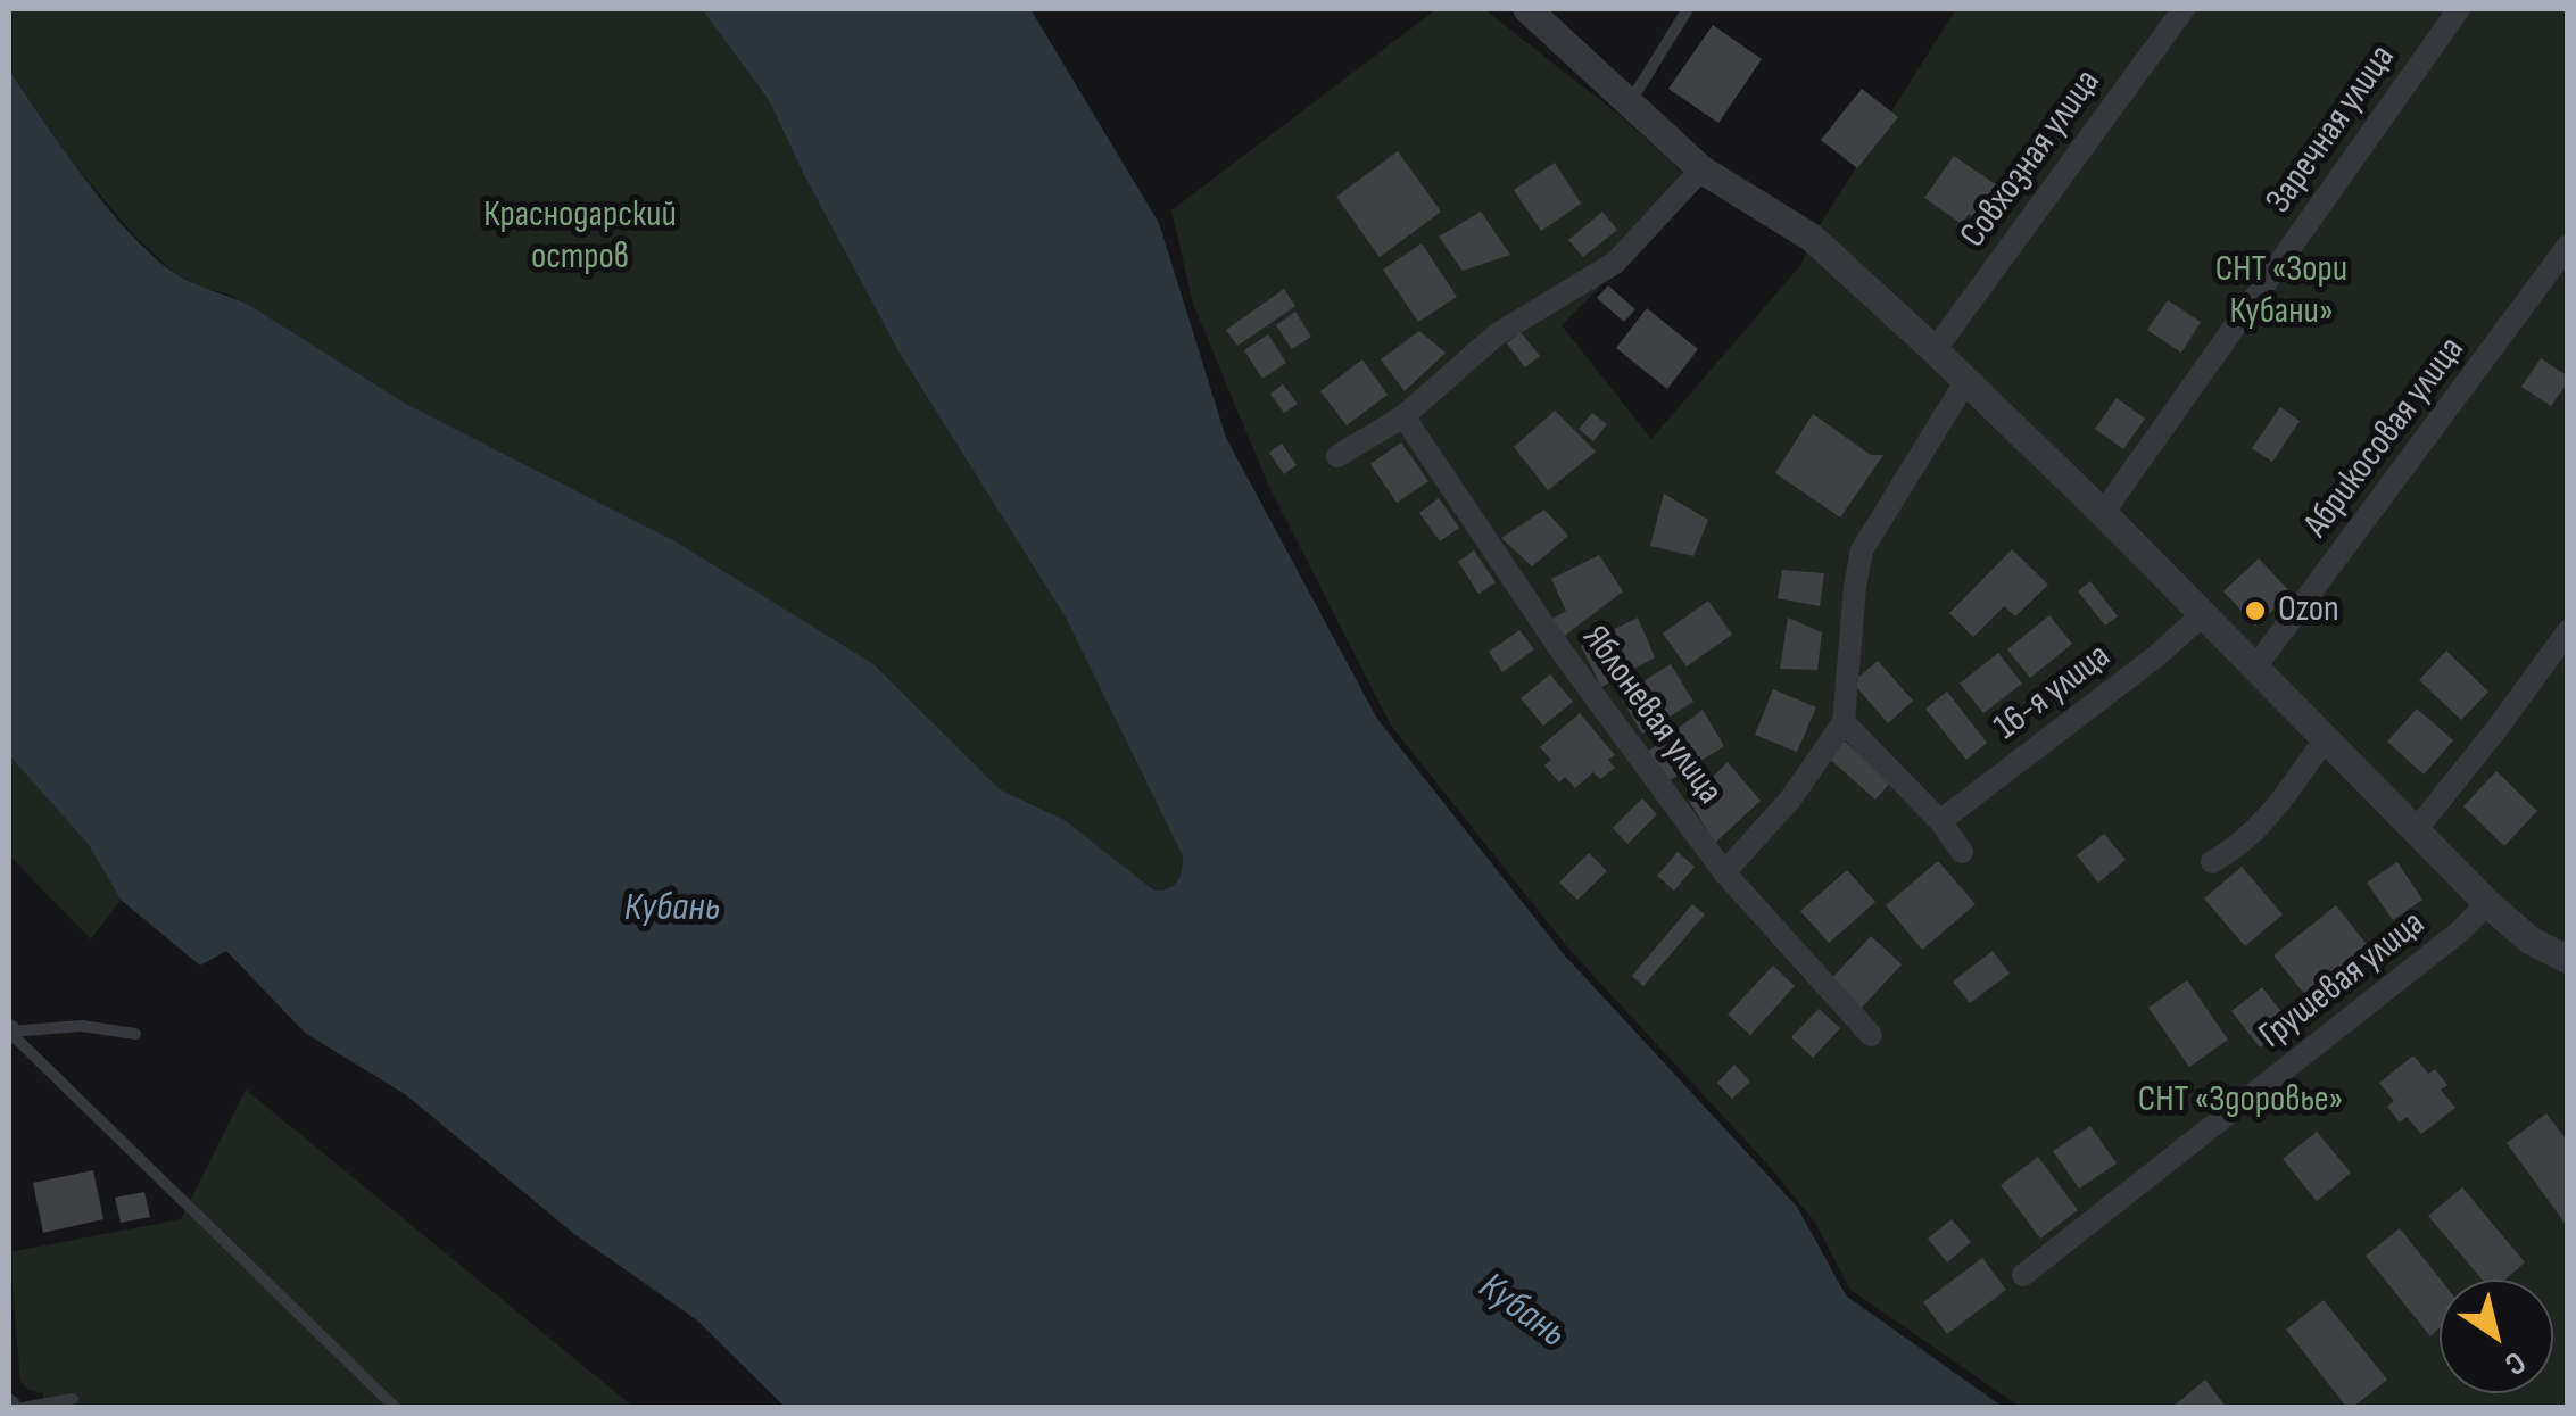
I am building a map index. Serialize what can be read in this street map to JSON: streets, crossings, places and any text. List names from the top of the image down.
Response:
{
  "streets": {
    "street": [
      "Заречная улица",
      "Совхозная улица",
      "Абрикосовая улица",
      "16-я улица",
      "Яблоневая улица",
      "Грушевая улица"
    ]
  },
  "water": ["Кубань"],
  "parks": ["Краснодарский остров", "СНТ «Зори Кубани»", "СНТ «Здоровье»"],
  "places": ["Ozon"],
  "north": "bottom right"
}
